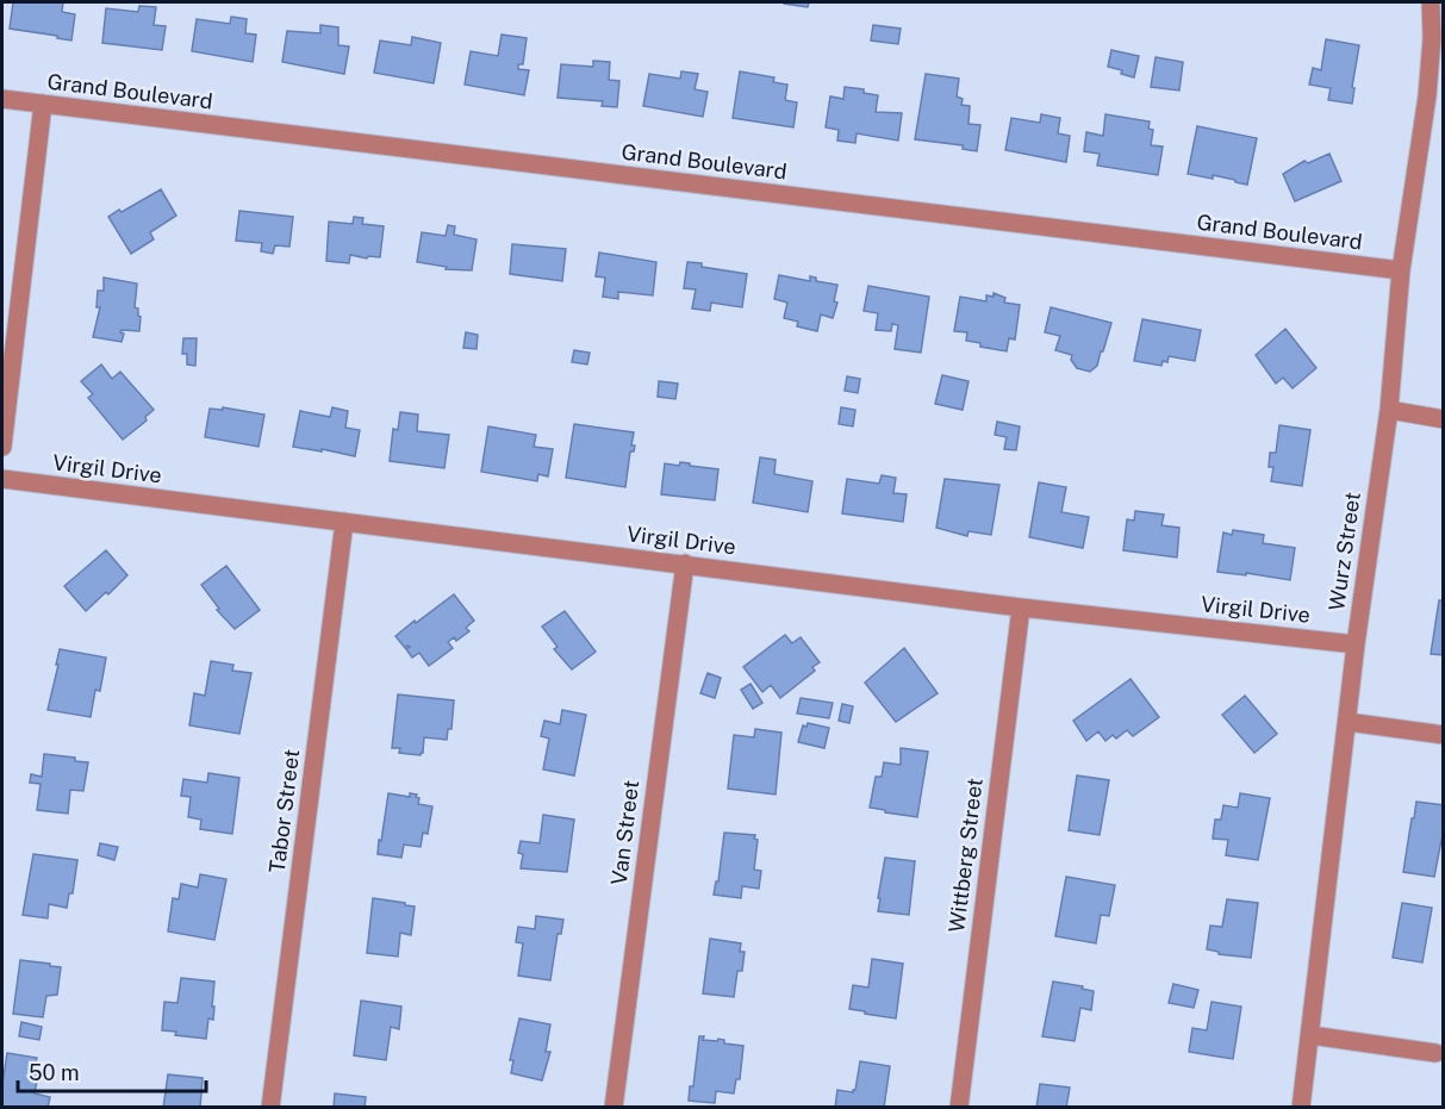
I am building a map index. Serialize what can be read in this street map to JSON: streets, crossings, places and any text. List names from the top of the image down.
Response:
{
  "streets": {
    "street": [
      "Grand Boulevard",
      "Virgil Drive",
      "Wurz Street",
      "Tabor Street",
      "Van Street",
      "Wittberg Street"
    ]
  },
  "crossings": [
    ["Grand Boulevard", "Wurz Street"],
    ["Virgil Drive", "Wurz Street"],
    ["Virgil Drive", "Tabor Street"],
    ["Virgil Drive", "Van Street"],
    ["Virgil Drive", "Wittberg Street"]
  ],
  "scale_bar": "50 m"
}
